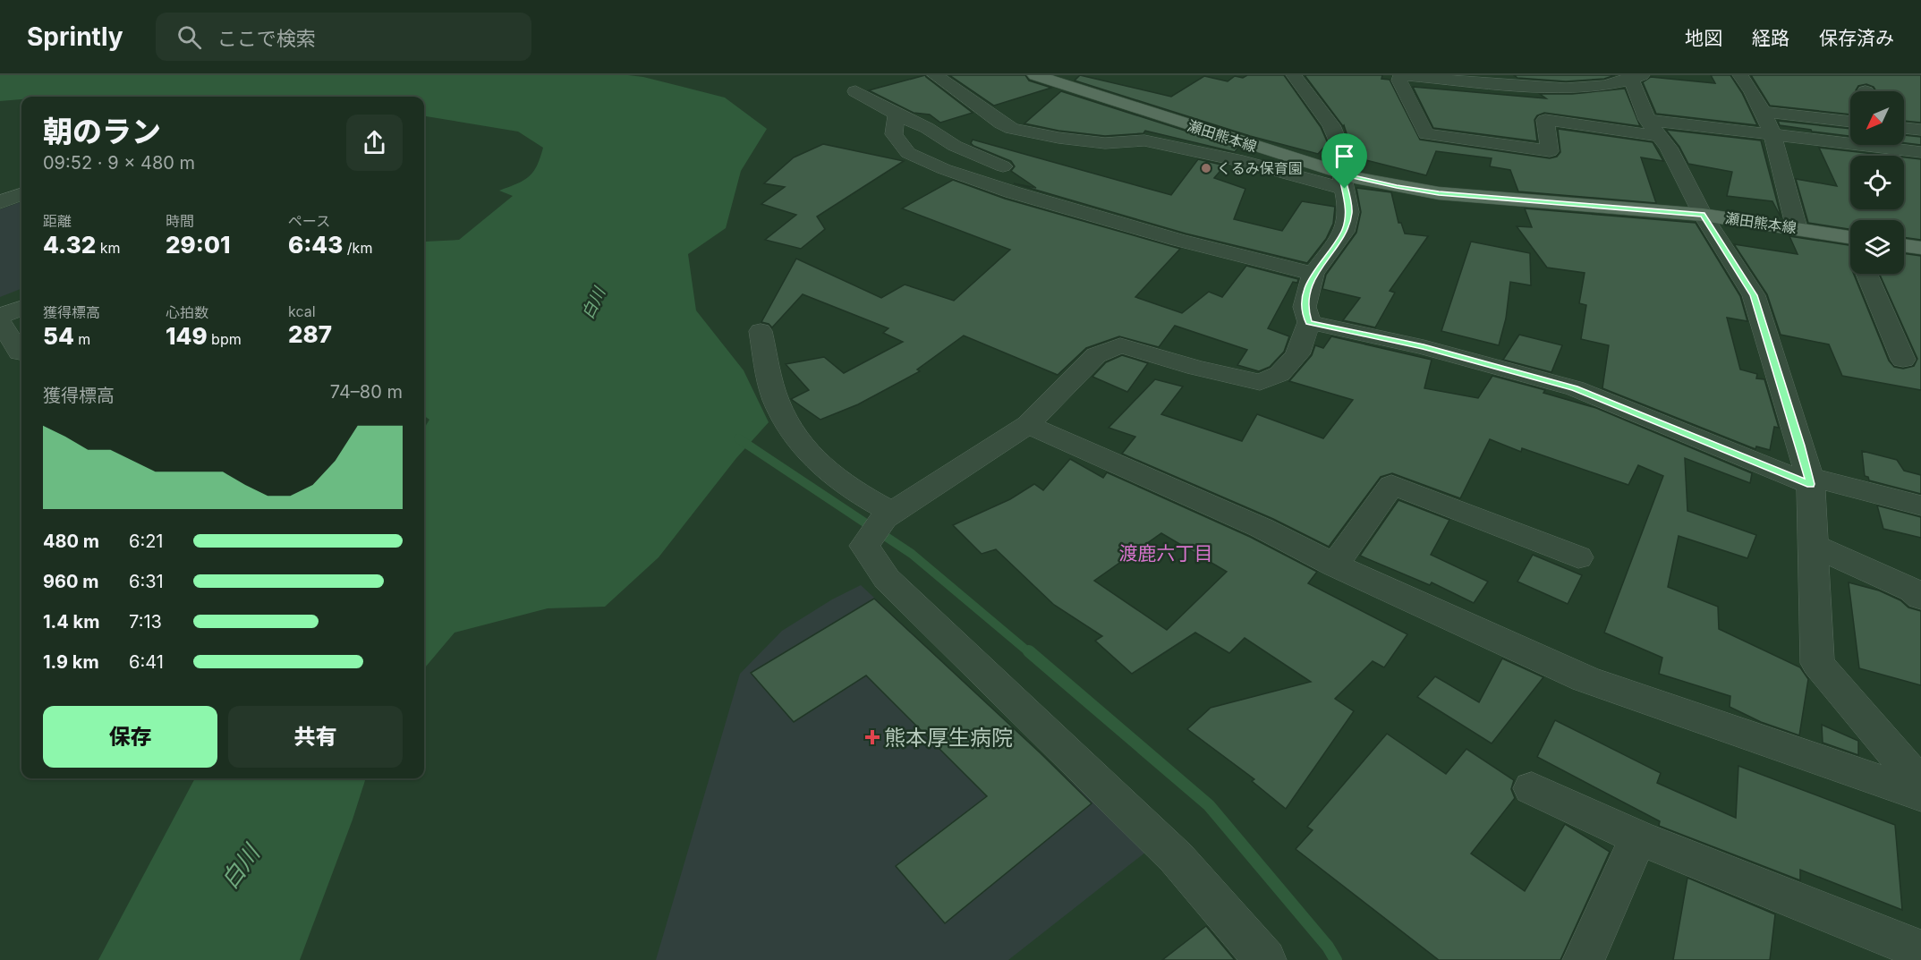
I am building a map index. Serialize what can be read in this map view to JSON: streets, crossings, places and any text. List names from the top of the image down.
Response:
{
  "streets": {
    "main road": ["瀬田熊本線"]
  },
  "districts": ["渡鹿六丁目"],
  "water": ["白川"],
  "places": {
    "other": ["くるみ保育園"],
    "health": ["熊本厚生病院"]
  },
  "north": "bottom left",
  "page": {
    "header": "Sprintly",
    "search": "ここで検索",
    "nav": ["地図", "経路", "保存済み"],
    "heading": ["朝のラン", "09:52 · 9 × 480 m"],
    "stats": [
      ["距離", "4.32 km"],
      ["時間", "29:01"],
      ["ペース", "6:43 /km"],
      ["獲得標高", "54 m"],
      ["心拍数", "149 bpm"],
      ["kcal", "287"]
    ],
    "chart": ["獲得標高", "74–80 m"],
    "list": [
      {
        "name": "480 m",
        "note": "6:21"
      },
      {
        "name": "960 m",
        "note": "6:31"
      },
      {
        "name": "1.4 km",
        "note": "7:13"
      },
      {
        "name": "1.9 km",
        "note": "6:41"
      }
    ],
    "buttons": ["保存", "共有"]
  }
}
